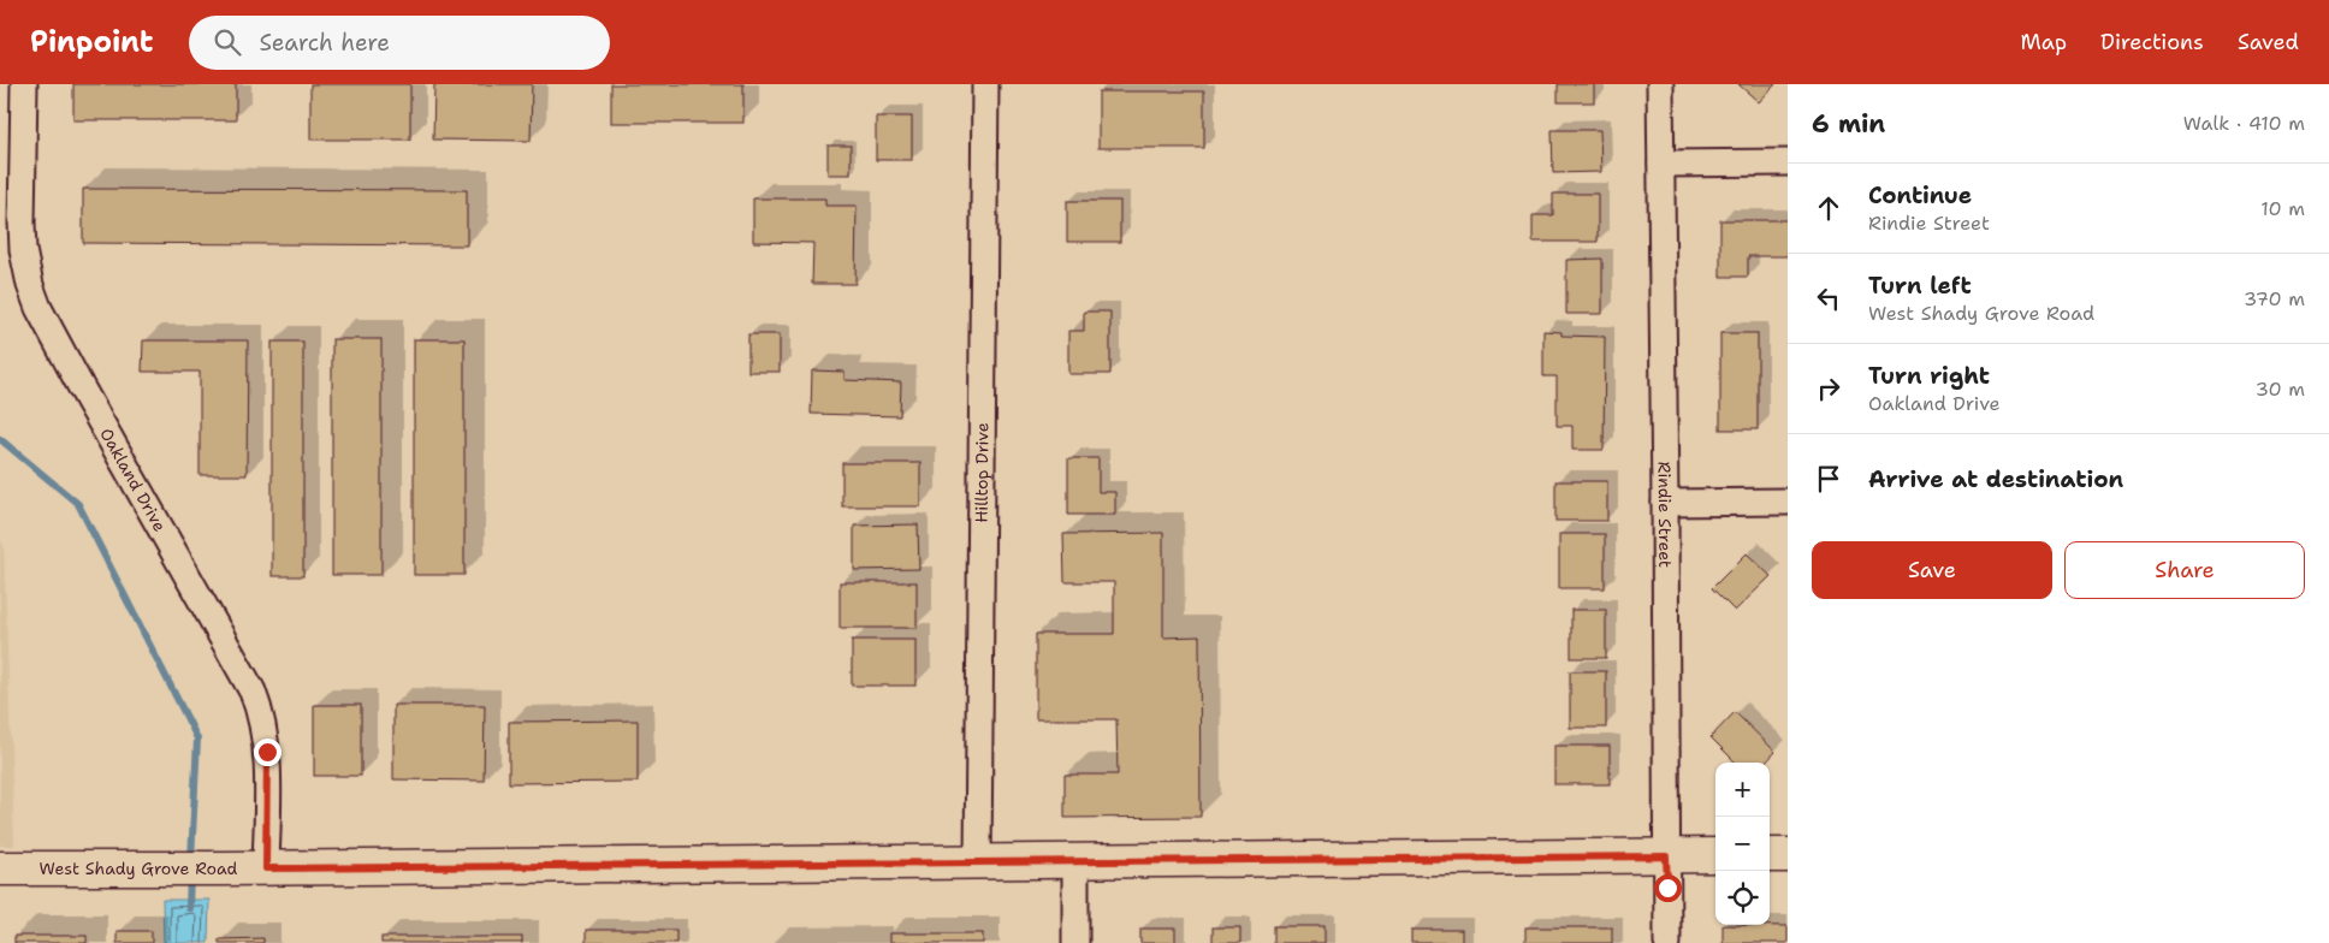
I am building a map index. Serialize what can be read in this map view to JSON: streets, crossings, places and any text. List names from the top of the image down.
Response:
{
  "streets": {
    "main road": ["West Shady Grove Road"],
    "street": ["Hilltop Drive", "Oakland Drive", "Rindie Street"]
  },
  "crossings": [
    ["Hilltop Drive", "West Shady Grove Road"],
    ["Oakland Drive", "West Shady Grove Road"],
    ["Rindie Street", "West Shady Grove Road"]
  ],
  "page": {
    "header": "Pinpoint",
    "search": "Search here",
    "nav": ["Map", "Directions", "Saved"],
    "heading": ["6 min", "Walk · 410 m"],
    "list": [
      ["Continue", "Rindie Street", "10 m"],
      ["Turn left", "West Shady Grove Road", "370 m"],
      ["Turn right", "Oakland Drive", "30 m"],
      "Arrive at destination"
    ],
    "buttons": ["Save", "Share"],
    "map_buttons": ["+", "−"]
  }
}
